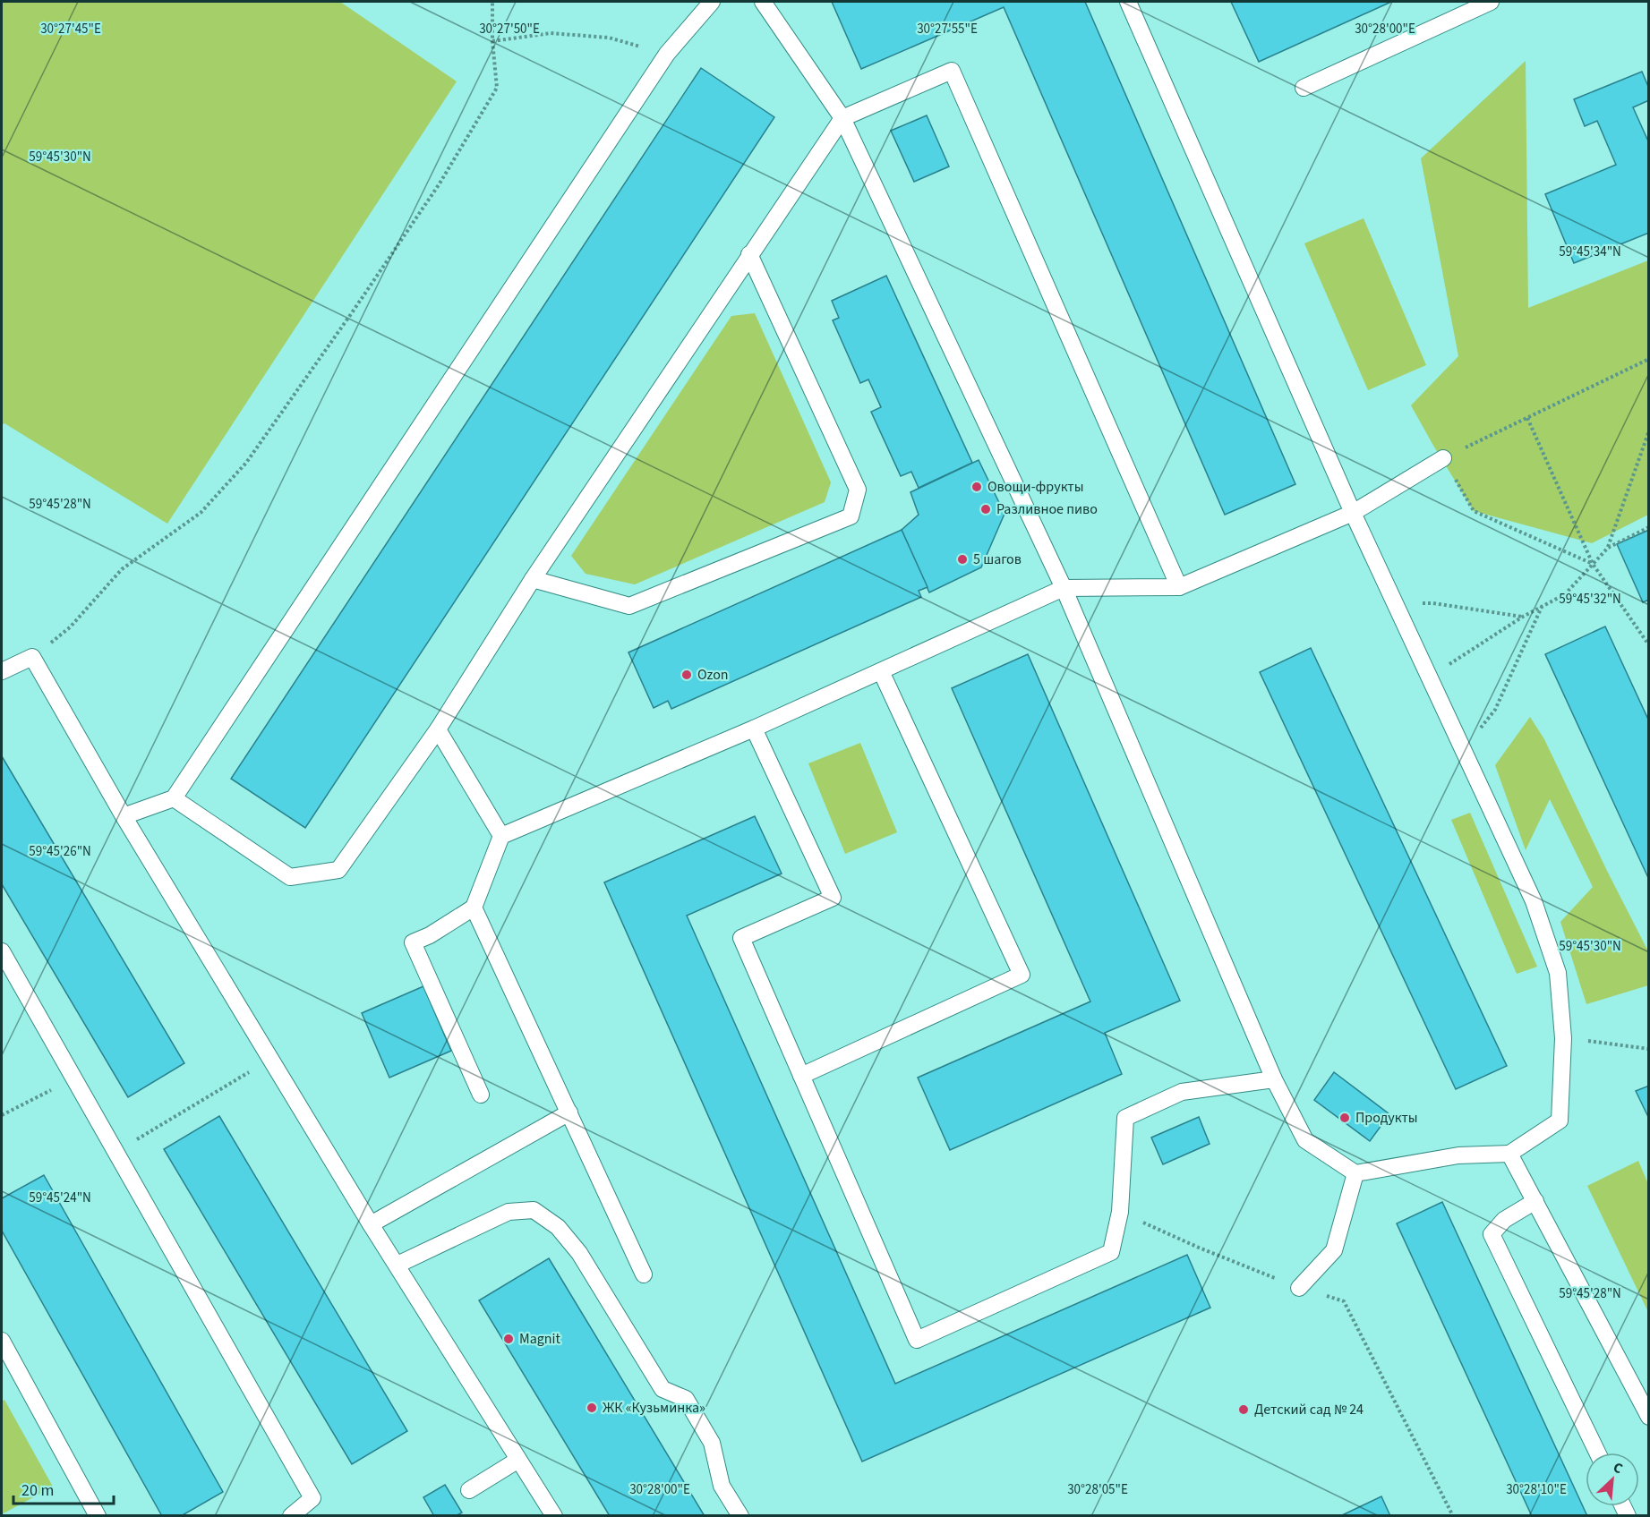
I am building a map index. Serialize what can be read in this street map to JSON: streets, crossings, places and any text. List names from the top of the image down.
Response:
{
  "places": [
    "Овощи-фрукты",
    "Разливное пиво",
    "5 шагов",
    "Ozon",
    "Продукты",
    "Magnit",
    "ЖК «Кузьминка»",
    "Детский сад № 24"
  ],
  "scale_bar": "20 m",
  "north": "top right",
  "coordinates": [
    "30°27'45\"E",
    "30°27'50\"E",
    "30°27'55\"E",
    "30°28'00\"E",
    "59°45'30\"N",
    "59°45'34\"N",
    "59°45'28\"N",
    "59°45'32\"N",
    "59°45'26\"N",
    "59°45'24\"N",
    "30°28'05\"E",
    "30°28'10\"E"
  ]
}
